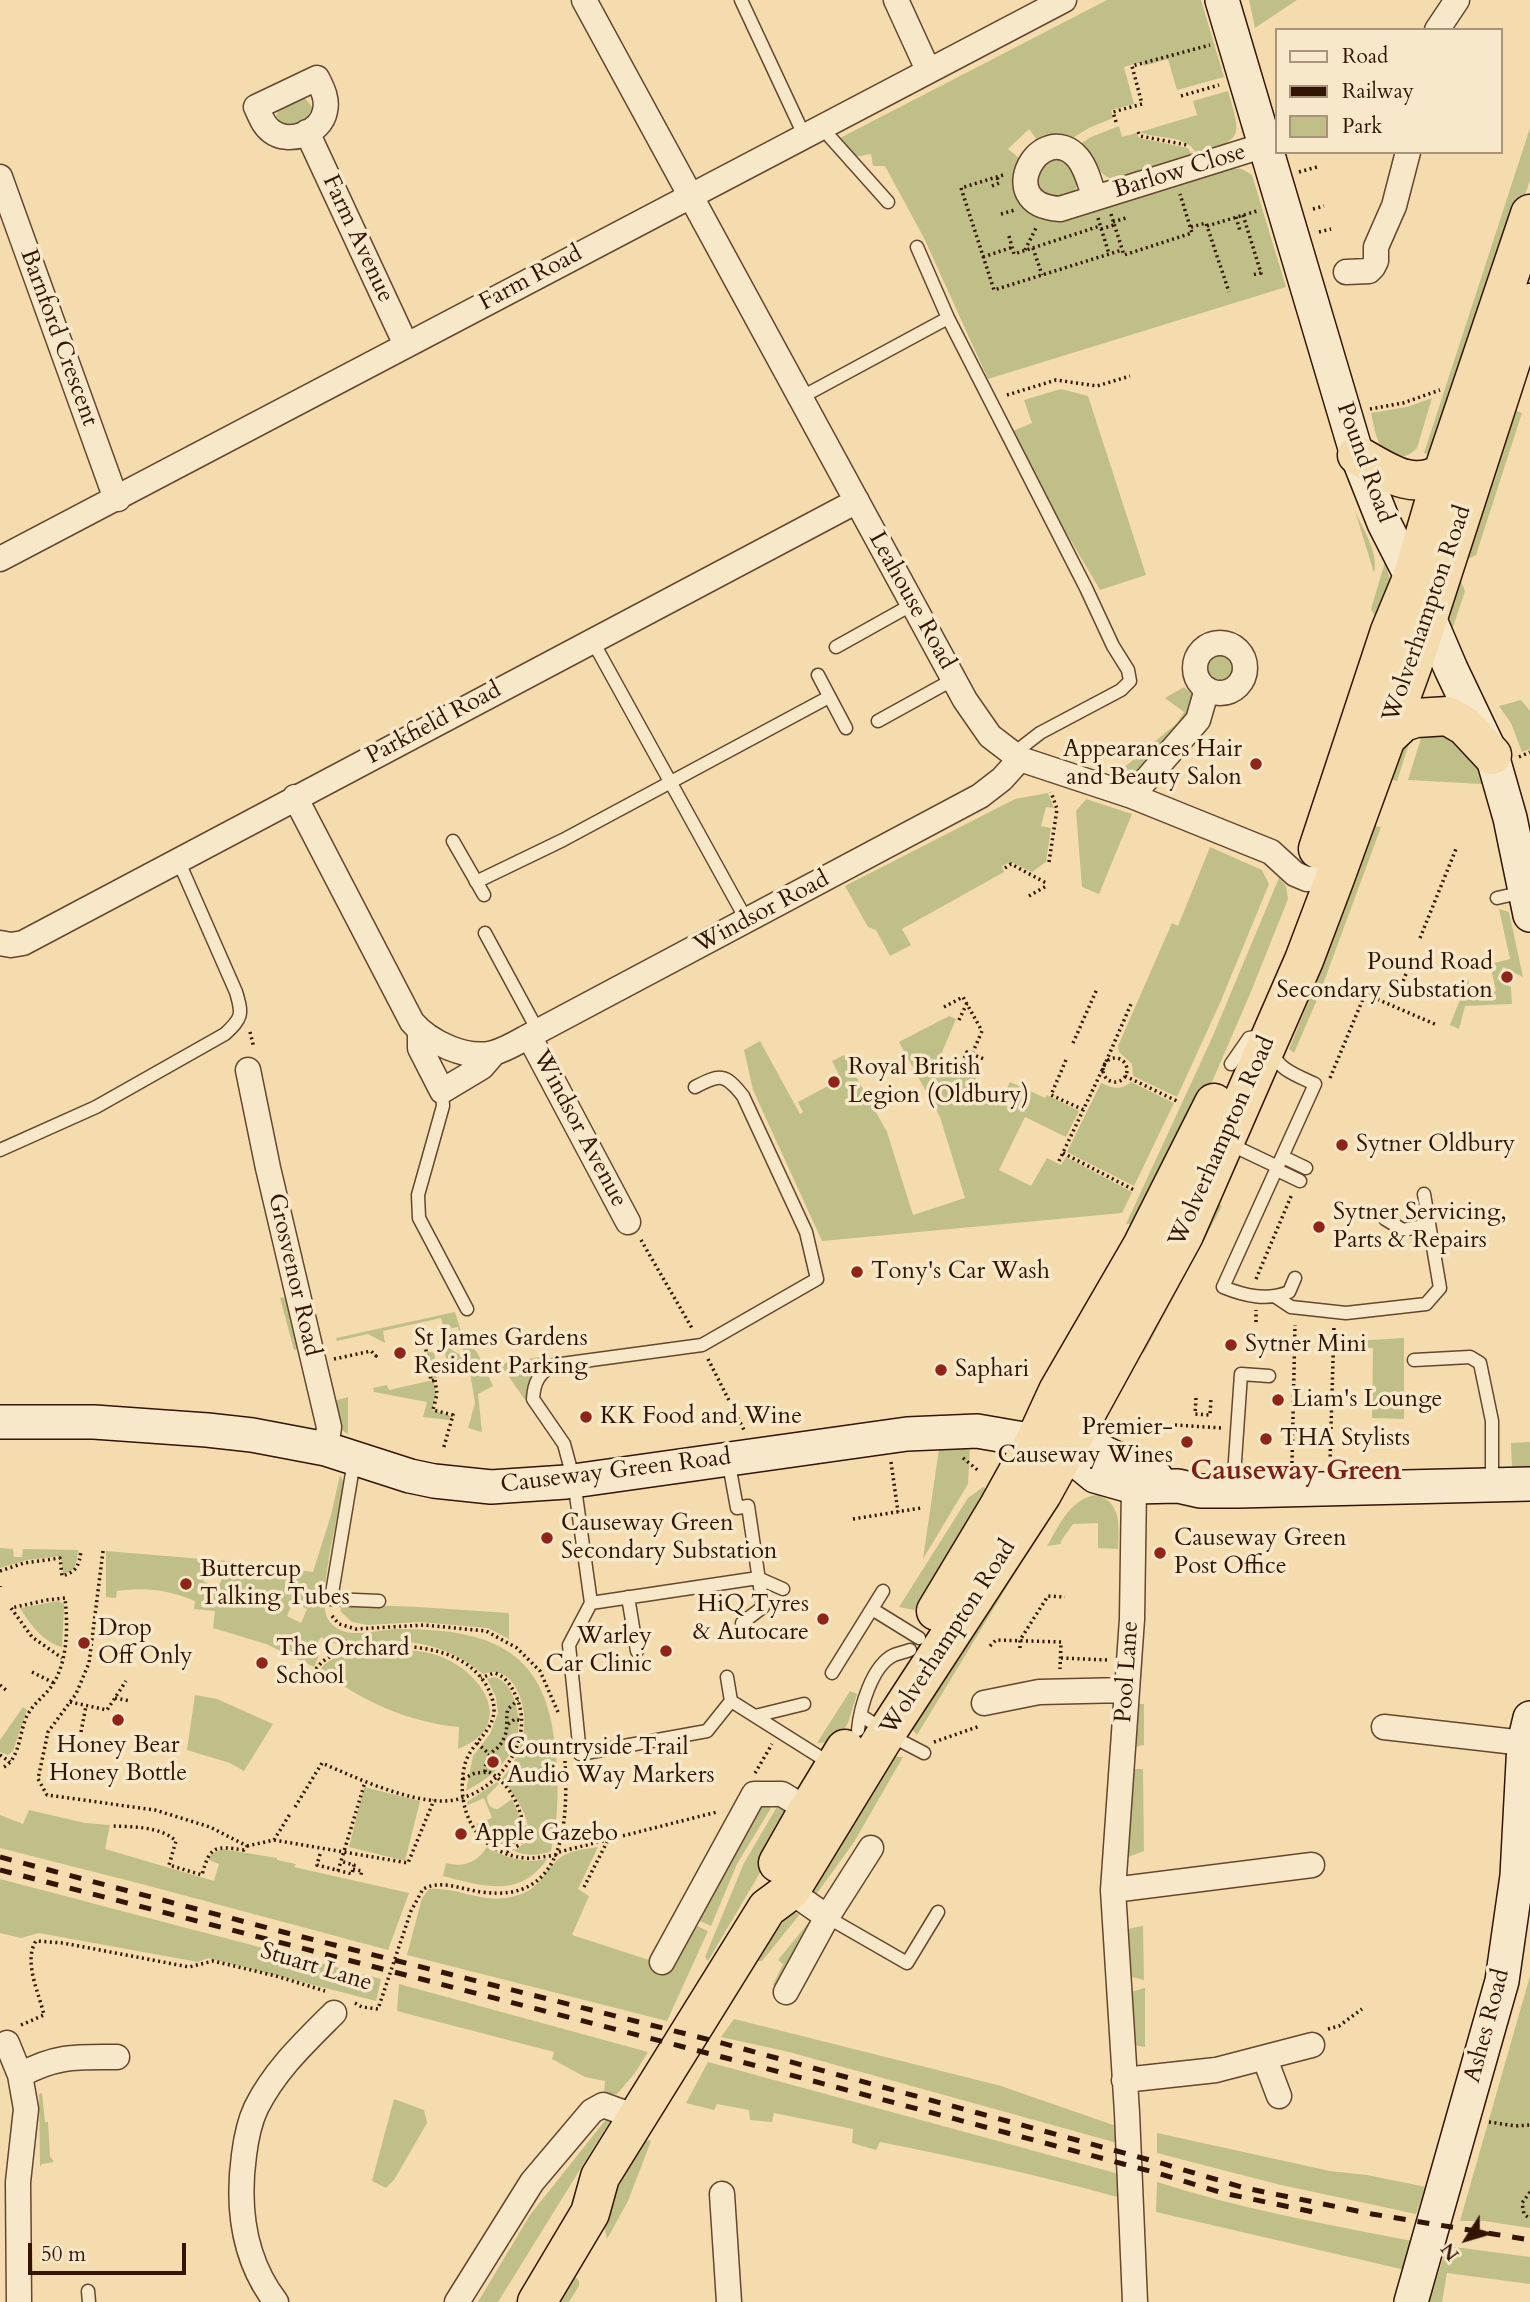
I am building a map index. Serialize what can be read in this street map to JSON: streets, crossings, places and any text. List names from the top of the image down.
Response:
{
  "streets": {
    "highway": ["Wolverhampton Road"],
    "main road": ["Pound Road", "Causeway Green Road", "Ashes Road"],
    "street": [
      "Barlow Close",
      "Farm Avenue",
      "Farm Road",
      "Barnford Crescent",
      "Leahouse Road",
      "Parkfield Road",
      "Windsor Road",
      "Windsor Avenue",
      "Grosvenor Road",
      "Pool Lane"
    ],
    "path": ["Stuart Lane"]
  },
  "crossings": [
    ["Barlow Close", "Pound Road"],
    ["Farm Avenue", "Farm Road"],
    ["Farm Road", "Barnford Crescent"],
    ["Farm Road", "Leahouse Road"],
    ["Pound Road", "Wolverhampton Road"],
    ["Leahouse Road", "Wolverhampton Road"],
    ["Leahouse Road", "Parkfield Road"],
    ["Leahouse Road", "Windsor Road"],
    ["Wolverhampton Road", "Causeway Green Road"],
    ["Windsor Road", "Windsor Avenue"],
    ["Grosvenor Road", "Causeway Green Road"],
    ["Causeway Green Road", "Pool Lane"]
  ],
  "districts": ["Causeway Green"],
  "places": [
    "Appearances Hair and Beauty Salon",
    "Pound Road Secondary Substation",
    "Royal British Legion (Oldbury)",
    "Sytner Oldbury",
    "Sytner Servicing, Parts & Repairs",
    "Tony's Car Wash",
    "Sytner Mini",
    "St James Gardens Resident Parking",
    "Saphari",
    "Liam's Lounge",
    "KK Food and Wine",
    "THA Stylists",
    "Premier- Causeway Wines",
    "Causeway Green Secondary Substation",
    "Causeway Green Post Office",
    "Buttercup Talking Tubes",
    "HiQ Tyres & Autocare",
    "Drop Off Only",
    "Warley Car Clinic",
    "The Orchard School",
    "Honey Bear Honey Bottle",
    "Countryside Trail Audio Way Markers",
    "Apple Gazebo"
  ],
  "legend": ["Road", "Railway", "Park"],
  "scale_bar": "50 m",
  "north": "bottom left"
}
